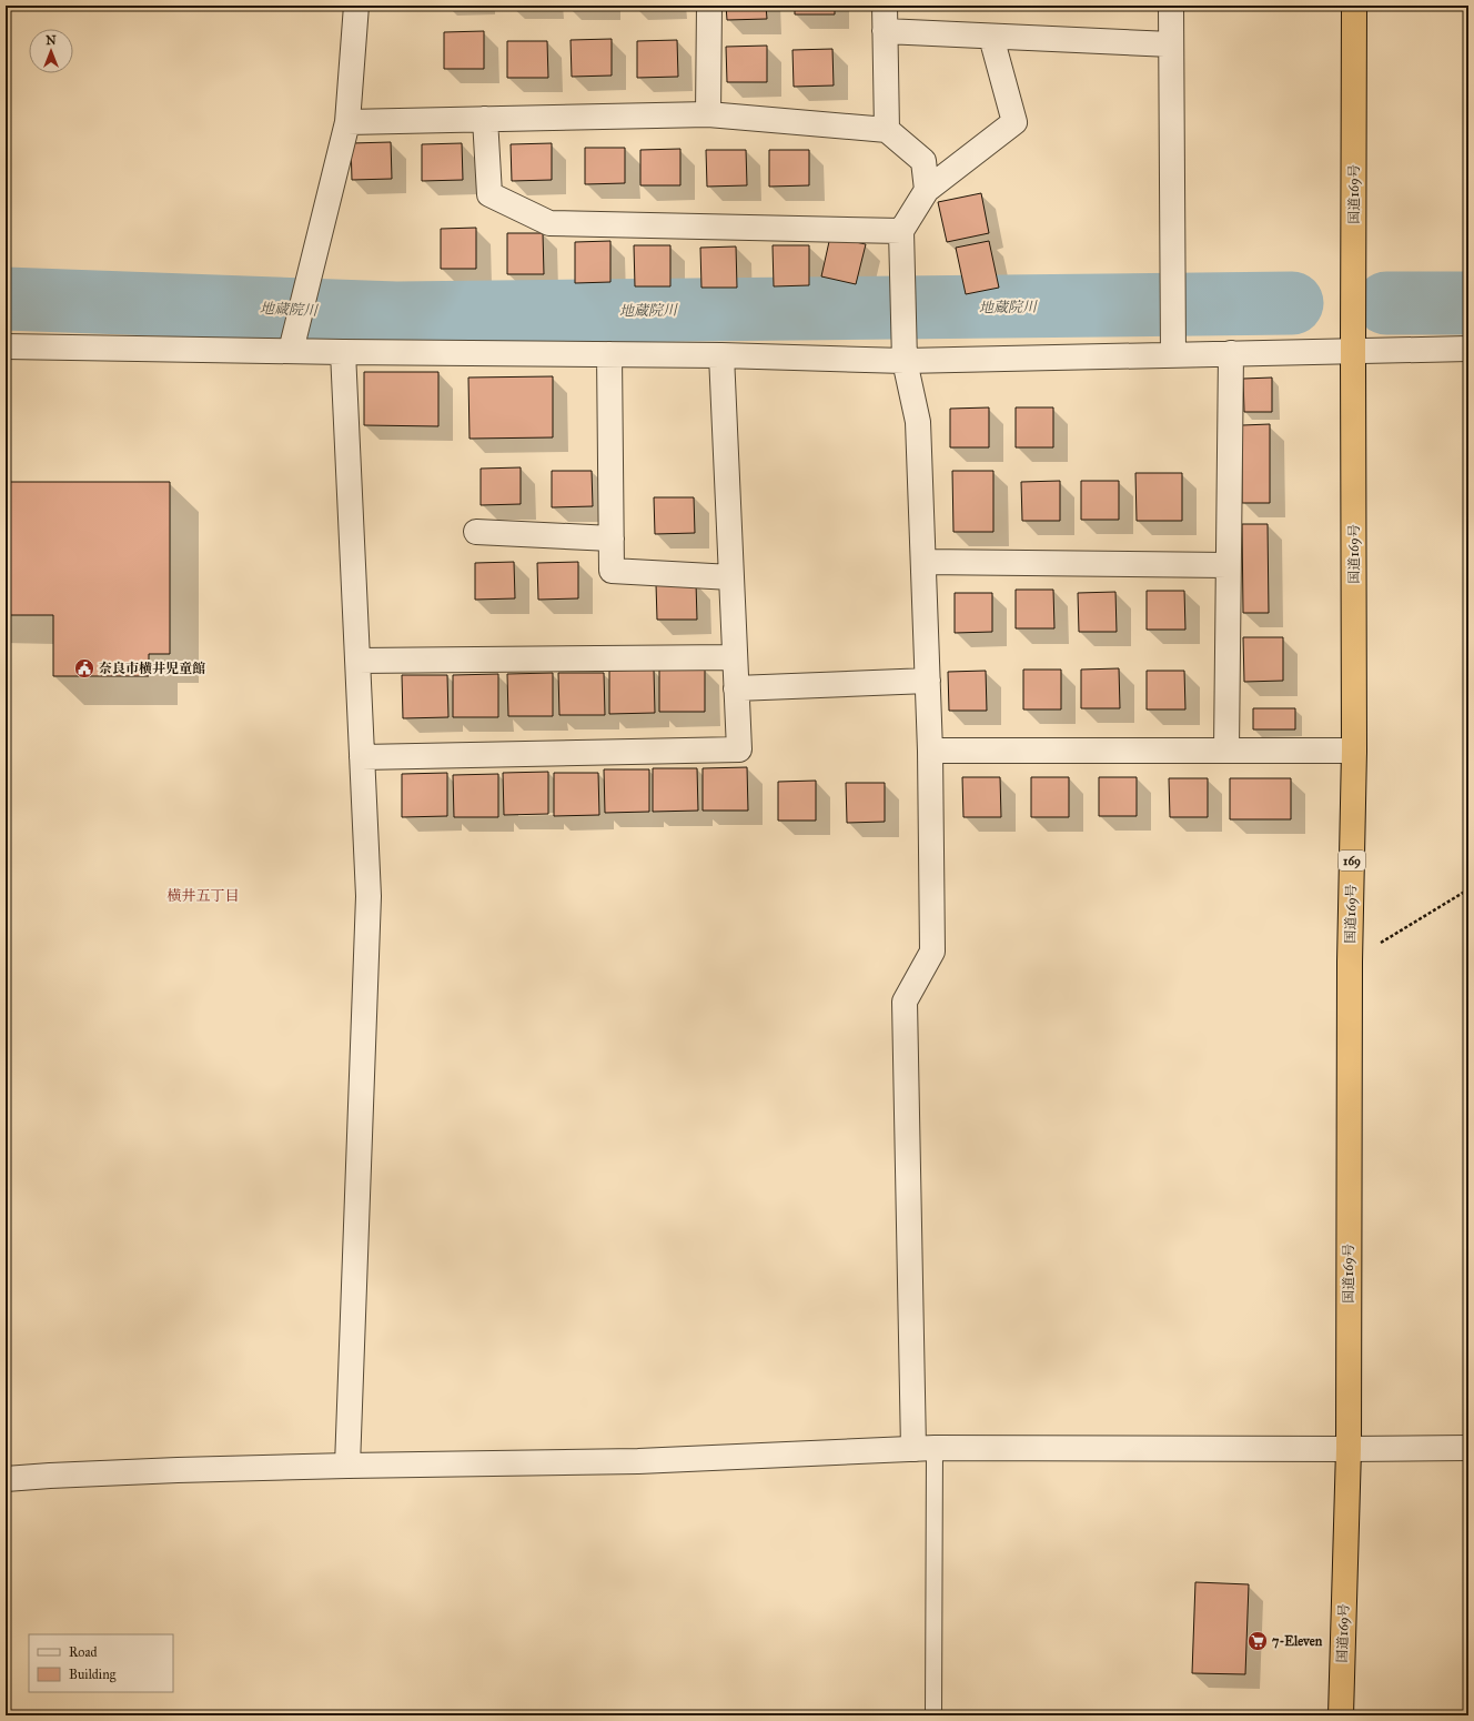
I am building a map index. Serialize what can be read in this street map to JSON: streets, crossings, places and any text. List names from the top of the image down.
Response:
{
  "streets": {
    "highway": ["国道169号", "169"]
  },
  "districts": ["横井五丁目"],
  "water": ["地蔵院川"],
  "places": {
    "public building": ["奈良市横井児童館"],
    "supermarket": ["7-Eleven"]
  },
  "legend": ["Road", "Building"],
  "north": "top"
}
